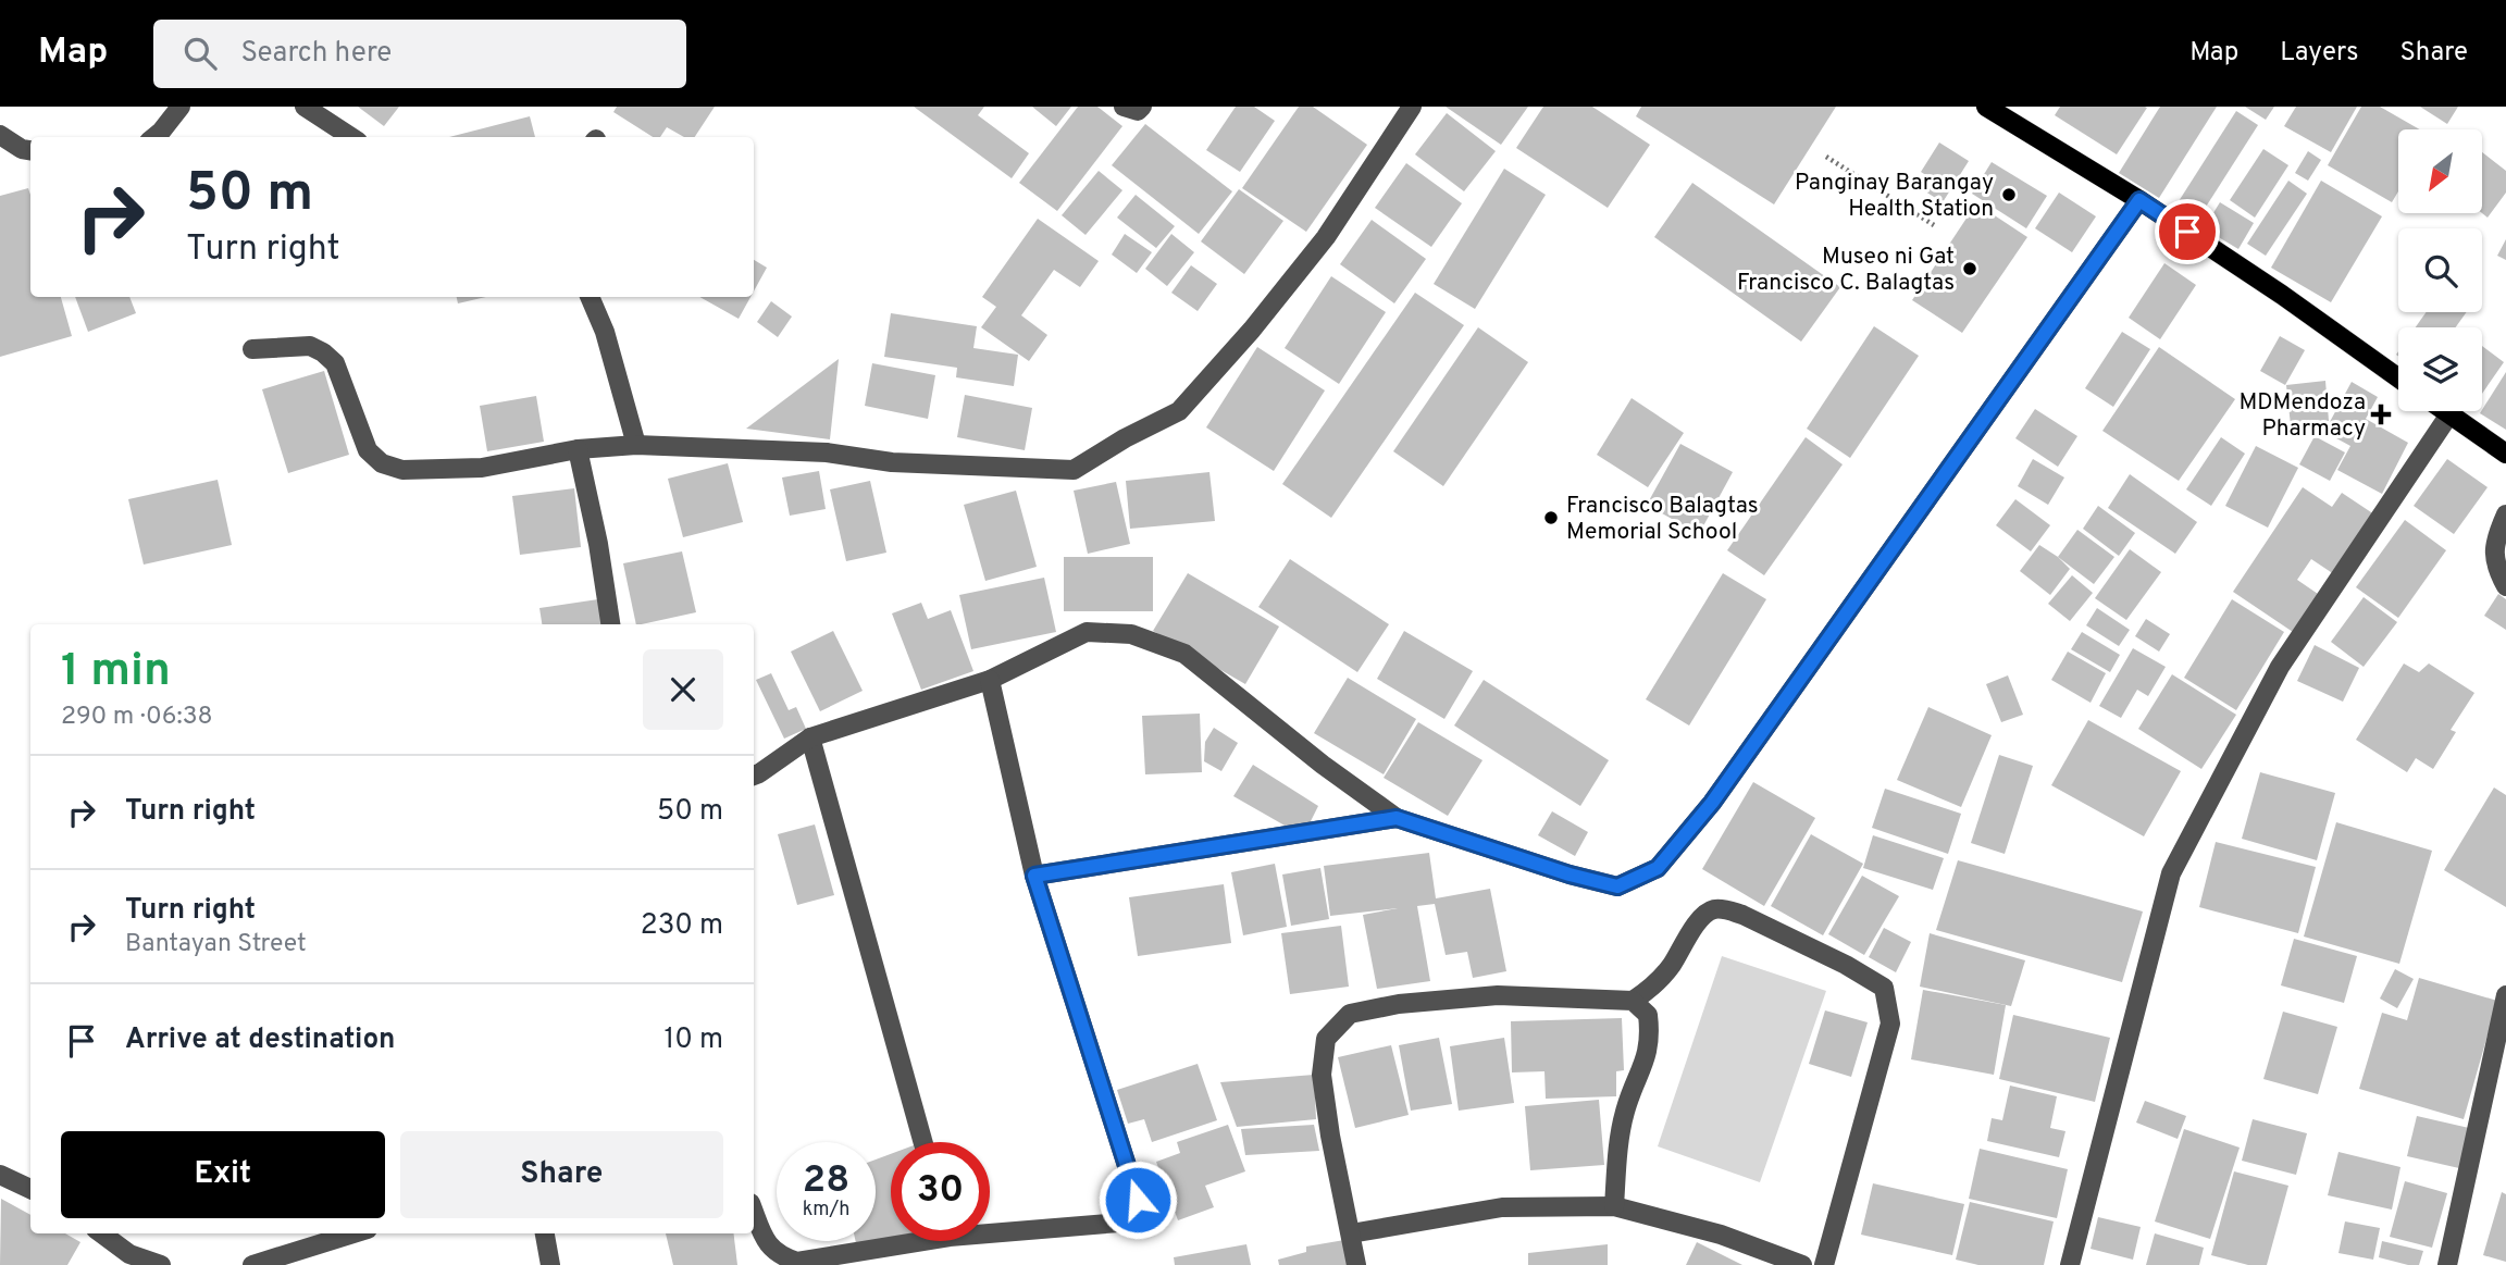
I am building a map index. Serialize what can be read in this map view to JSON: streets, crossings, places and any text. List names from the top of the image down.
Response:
{
  "places": {
    "other": ["Panginay Barangay Health Station", "Museo ni Gat Francisco C. Balagtas", "Francisco Balagtas Memorial School"],
    "health": ["MDMendoza Pharmacy"]
  },
  "north": "bottom left",
  "page": {
    "header": "Map",
    "search": "Search here",
    "nav": ["Map", "Layers", "Share"],
    "turn": ["50 m", "Turn right"],
    "heading": ["1 min", "290 m · 06:38"],
    "list": [
      {
        "name": "Turn right",
        "value": "50 m"
      },
      {
        "name": "Turn right",
        "note": "Bantayan Street",
        "value": "230 m"
      },
      {
        "name": "Arrive at destination",
        "value": "10 m"
      }
    ],
    "buttons": ["Exit", "Share"],
    "speed": "28 km/h",
    "limit": "30"
  }
}
